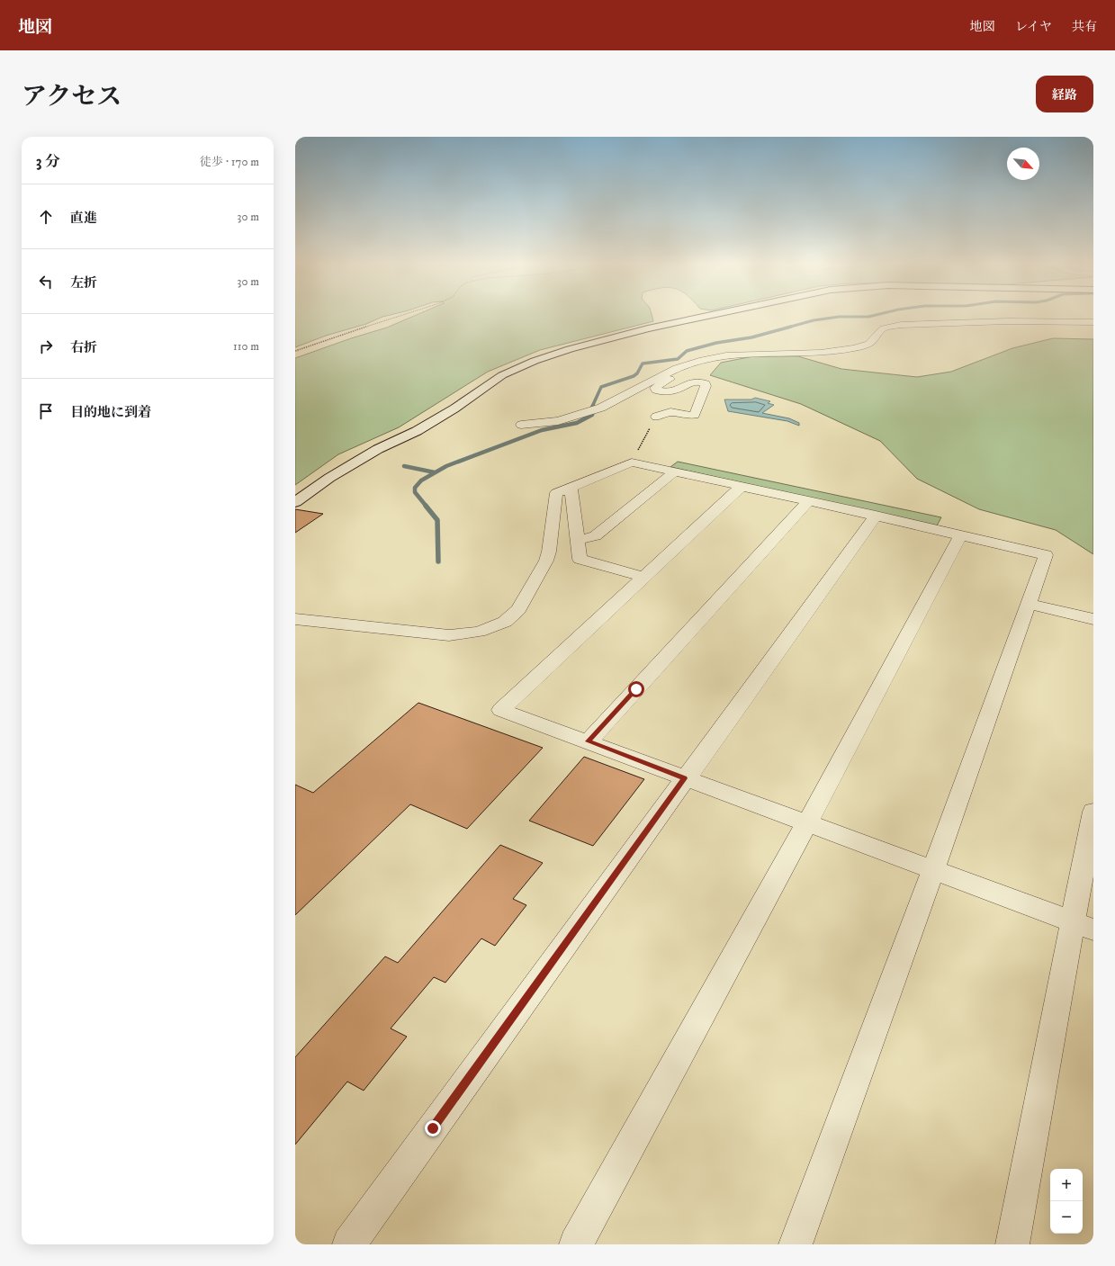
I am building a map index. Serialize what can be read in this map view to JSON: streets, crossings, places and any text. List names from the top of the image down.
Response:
{
  "north": "bottom right",
  "page": {
    "header": "地図",
    "nav": ["地図", "レイヤ", "共有"],
    "title": "アクセス",
    "buttons": "経路",
    "heading": ["3 分", "徒歩 · 170 m"],
    "list": [
      ["直進", "30 m"],
      ["左折", "30 m"],
      ["右折", "110 m"],
      "目的地に到着"
    ],
    "map_buttons": ["+", "−"]
  }
}
